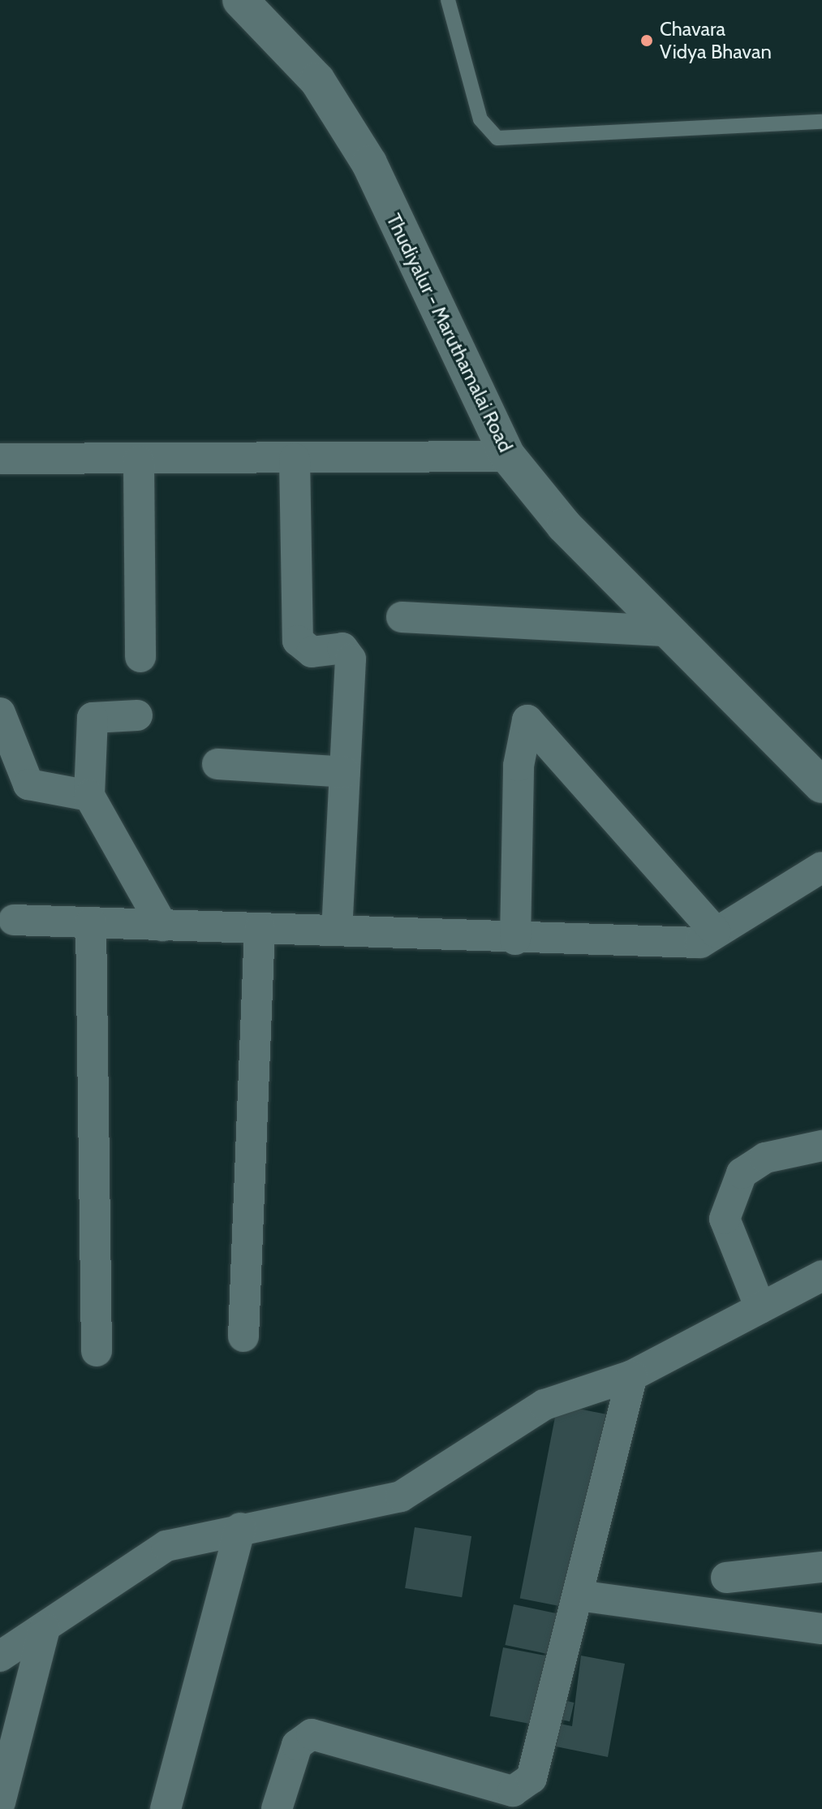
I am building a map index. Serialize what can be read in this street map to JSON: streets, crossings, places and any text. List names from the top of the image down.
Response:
{
  "streets": {
    "main road": ["Thudiyalur - Maruthamalai Road"]
  },
  "places": ["Chavara Vidya Bhavan"]
}
